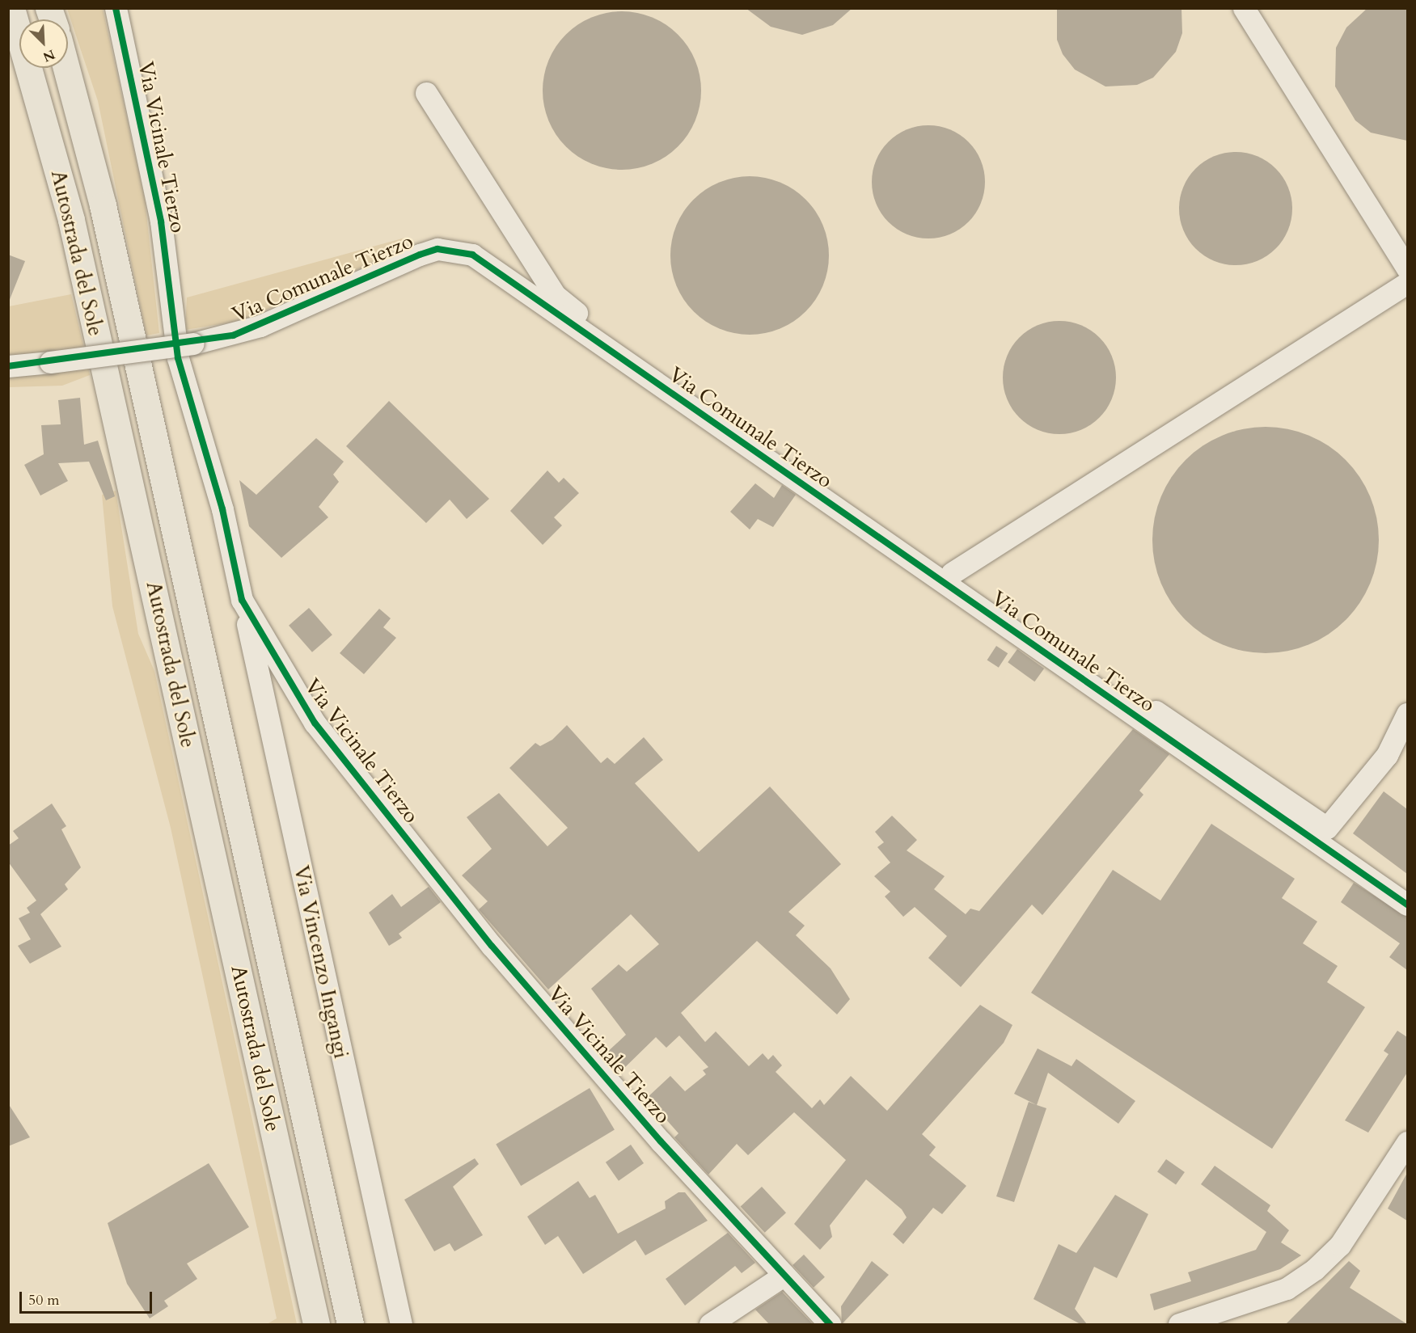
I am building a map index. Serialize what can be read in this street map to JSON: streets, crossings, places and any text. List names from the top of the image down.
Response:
{
  "streets": {
    "highway": ["Autostrada del Sole"],
    "street": ["Via Vicinale Tierzo", "Via Comunale Tierzo", "Via Vincenzo Ingangi"]
  },
  "crossings": [
    ["Via Vicinale Tierzo", "Via Vincenzo Ingangi"]
  ],
  "scale_bar": "50 m",
  "north": "bottom right"
}
